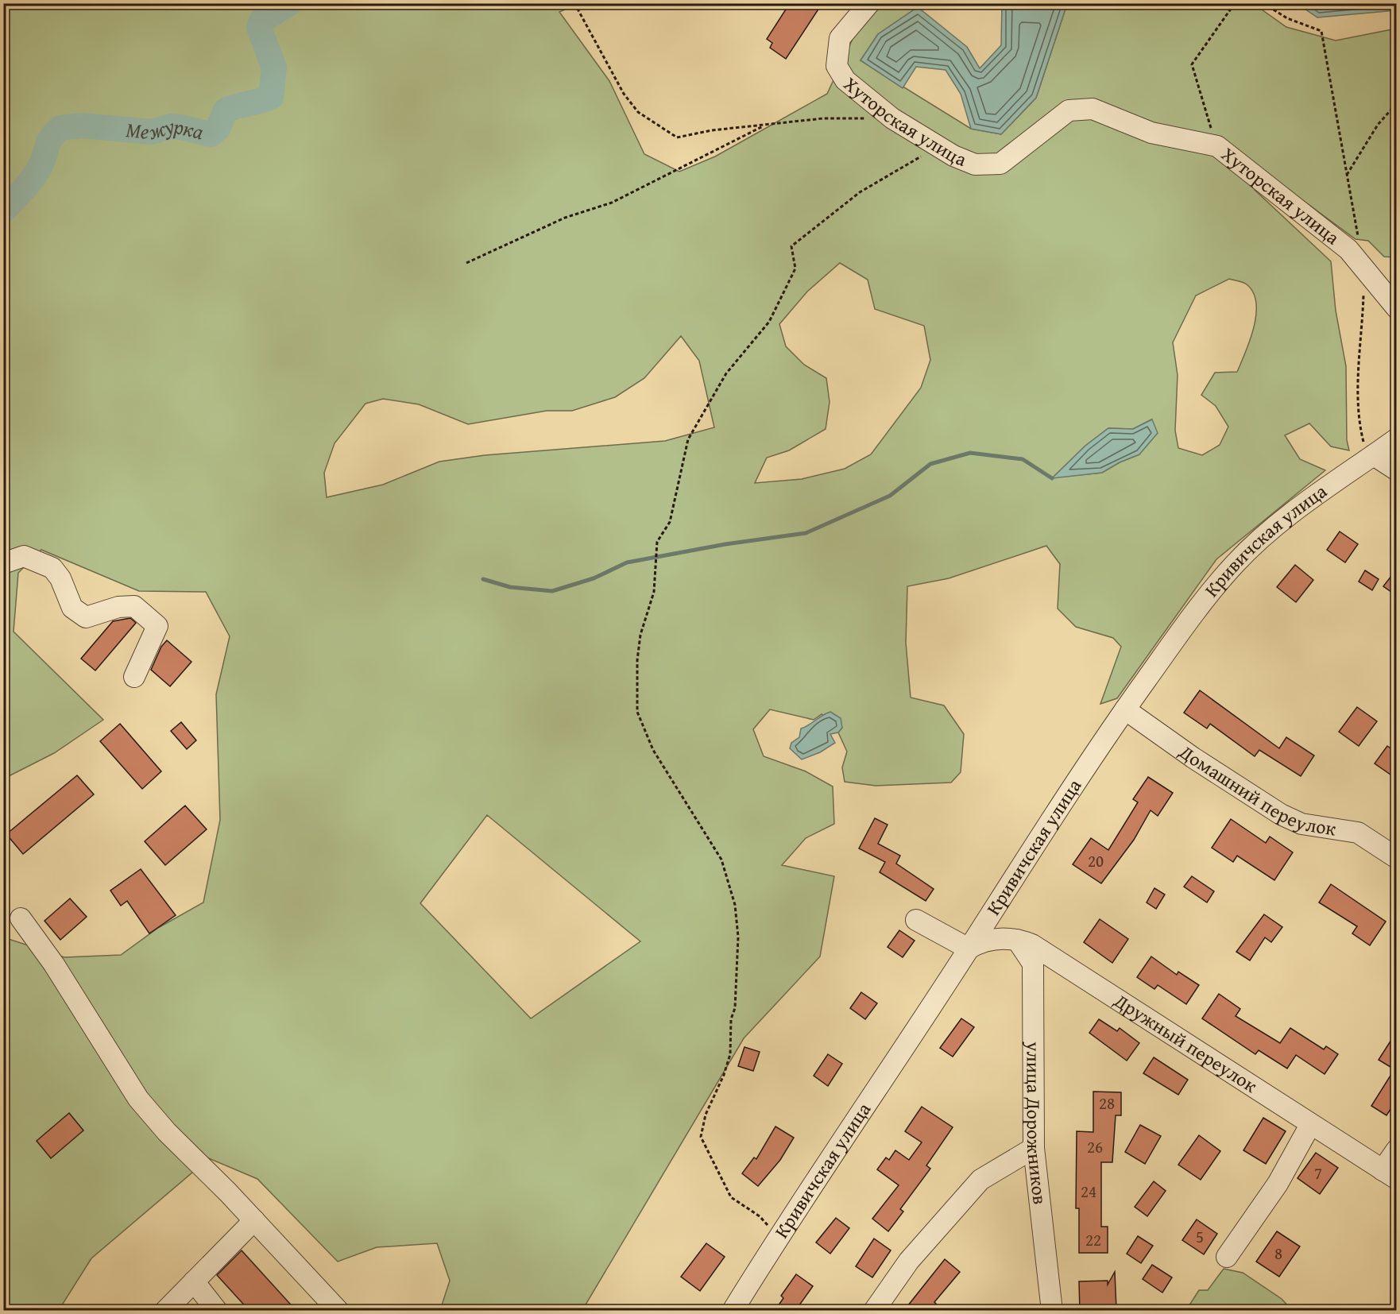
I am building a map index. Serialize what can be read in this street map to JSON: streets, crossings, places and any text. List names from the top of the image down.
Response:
{
  "streets": {
    "street": [
      "Хуторская улица",
      "Кривичская улица",
      "Домашний переулок",
      "Дружный переулок",
      "улица Дорожников"
    ]
  },
  "crossings": [
    ["Кривичская улица", "Домашний переулок"],
    ["Кривичская улица", "Дружный переулок"],
    ["Дружный переулок", "улица Дорожников"]
  ],
  "water": ["Межурка"],
  "house_numbers": [
    "20",
    "28",
    "26",
    "7",
    "24",
    "5",
    "22",
    "8"
  ]
}
